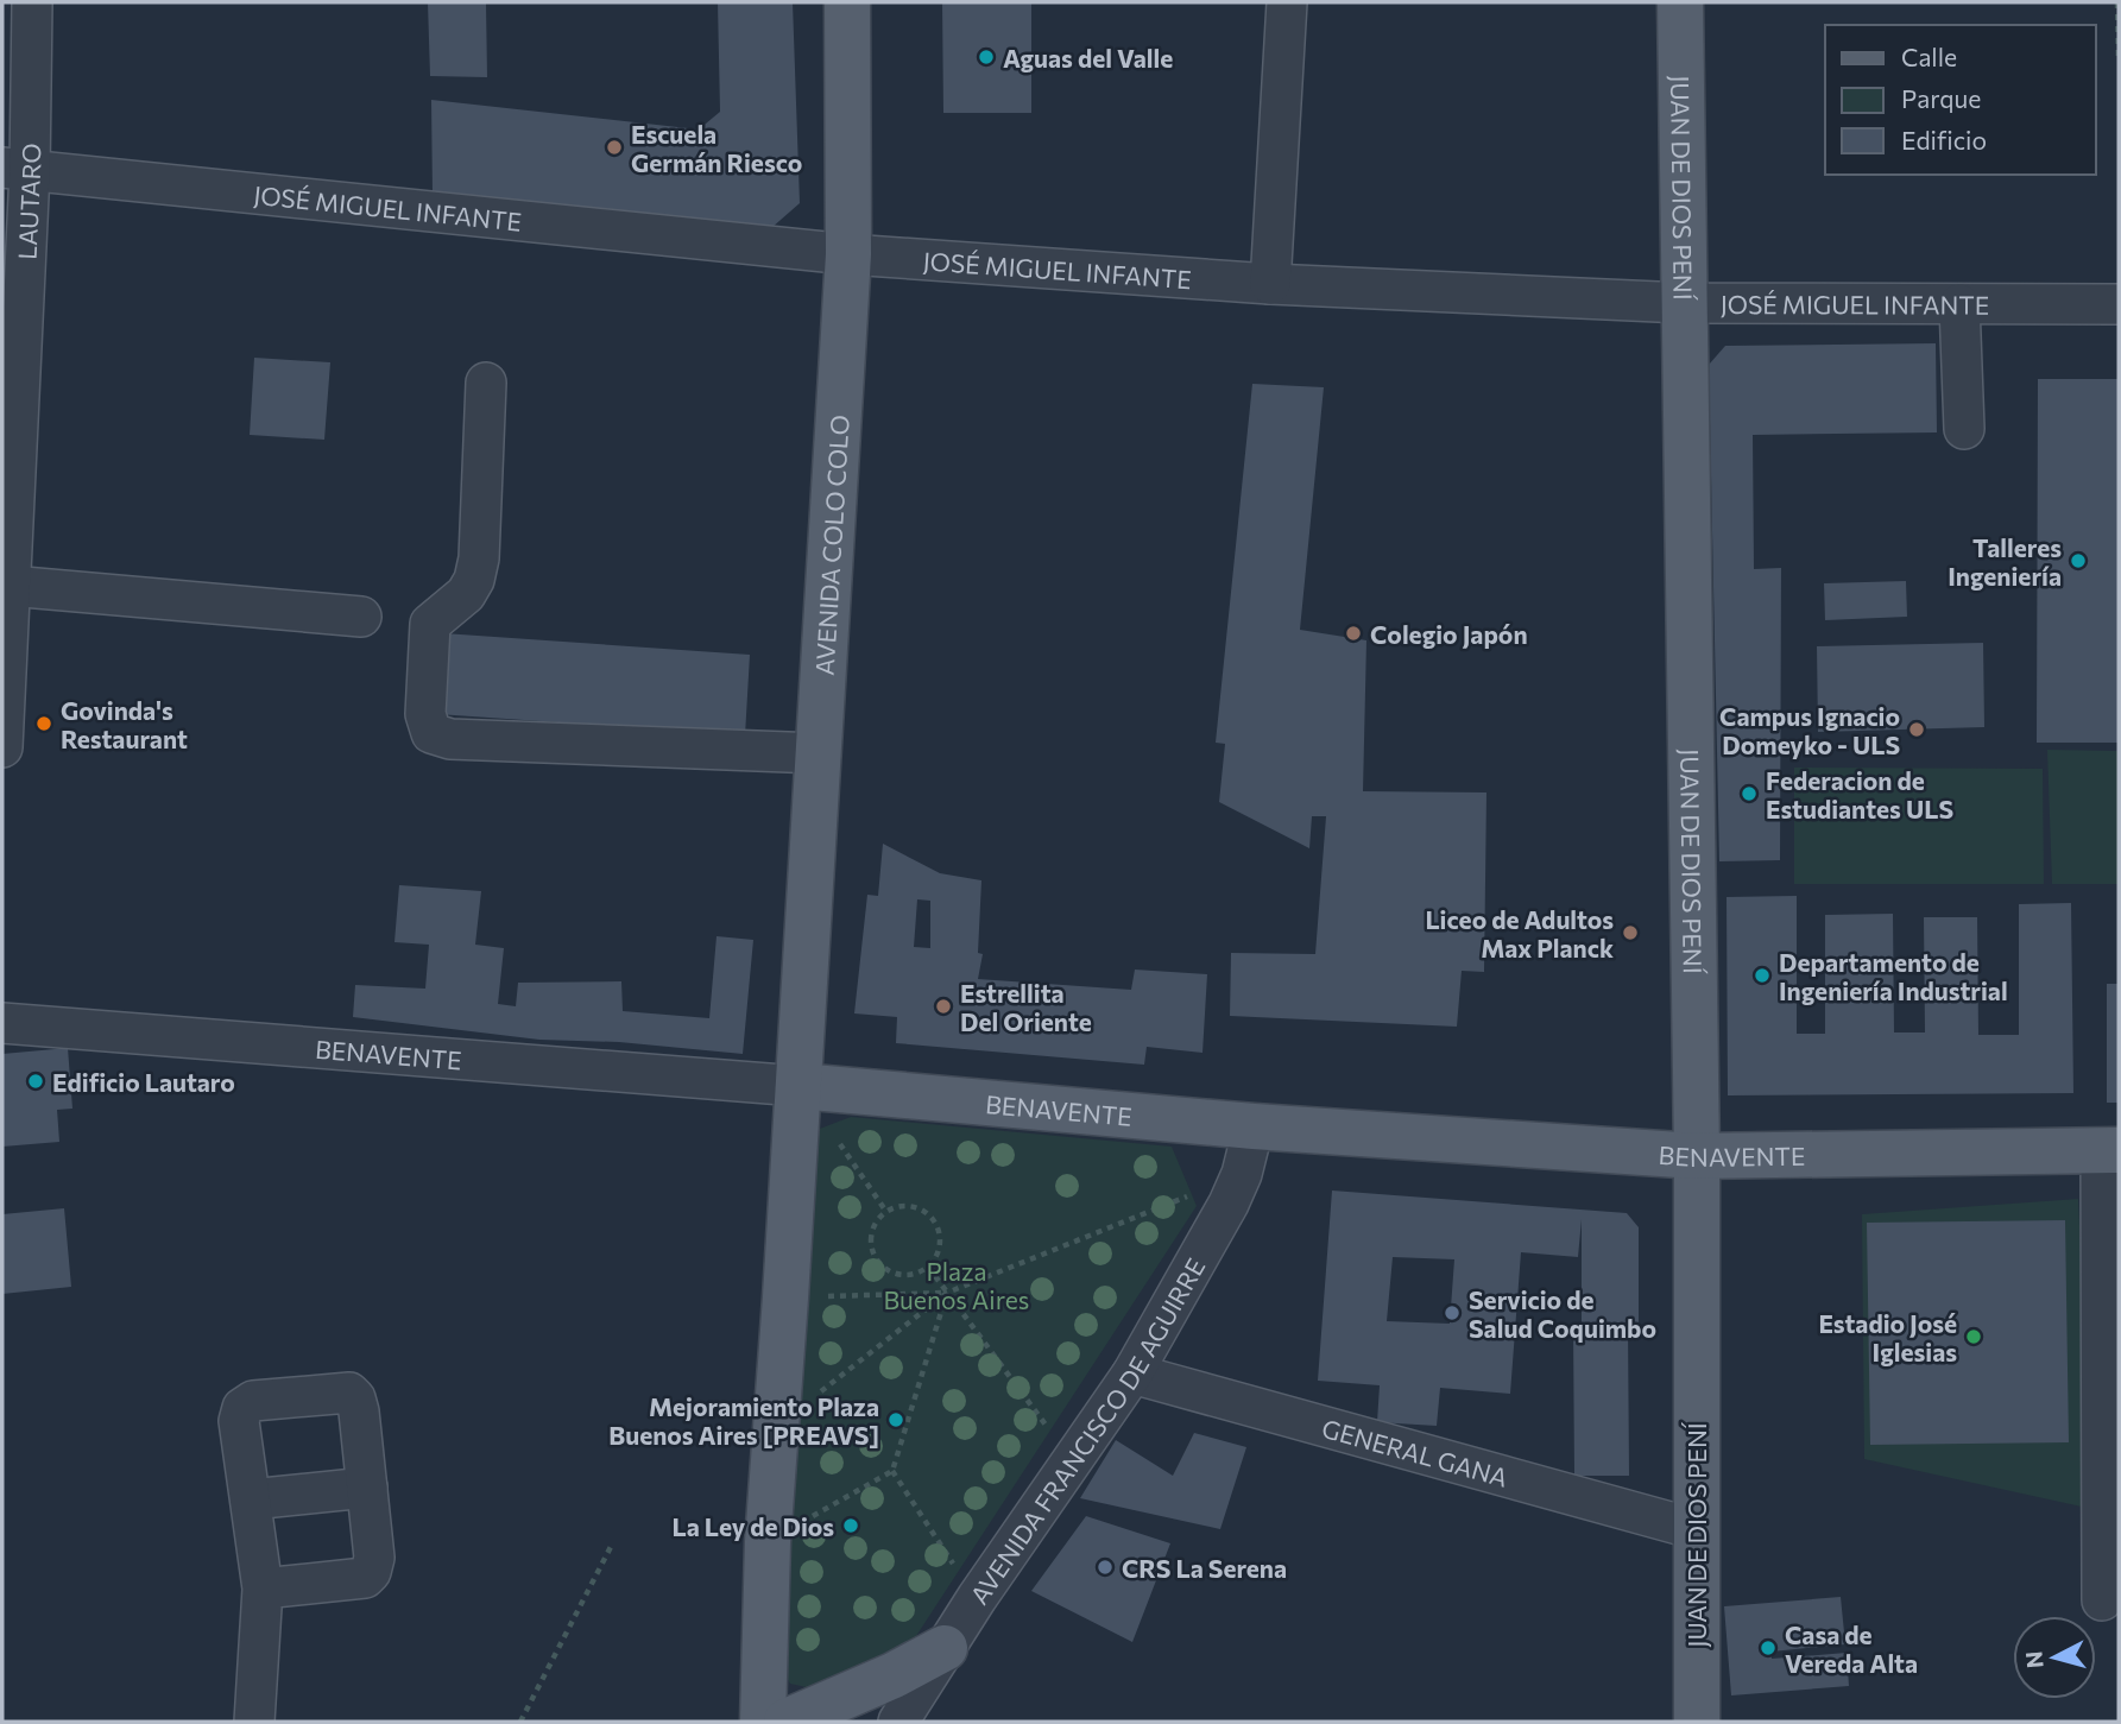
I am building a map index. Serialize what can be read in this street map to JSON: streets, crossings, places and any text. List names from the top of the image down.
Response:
{
  "streets": {
    "main road": ["JUAN DE DIOS PENÍ", "AVENIDA COLO COLO", "BENAVENTE"],
    "street": [
      "LAUTARO",
      "JOSÉ MIGUEL INFANTE",
      "AVENIDA FRANCISCO DE AGUIRRE",
      "GENERAL GANA"
    ]
  },
  "crossings": [
    ["JUAN DE DIOS PENÍ", "JOSÉ MIGUEL INFANTE"],
    ["JUAN DE DIOS PENÍ", "BENAVENTE"],
    ["JUAN DE DIOS PENÍ", "GENERAL GANA"],
    ["LAUTARO", "JOSÉ MIGUEL INFANTE"],
    ["JOSÉ MIGUEL INFANTE", "AVENIDA COLO COLO"],
    ["AVENIDA COLO COLO", "BENAVENTE"],
    ["BENAVENTE", "AVENIDA FRANCISCO DE AGUIRRE"],
    ["AVENIDA FRANCISCO DE AGUIRRE", "GENERAL GANA"]
  ],
  "parks": ["Plaza Buenos Aires"],
  "places": [
    "Aguas del Valle",
    "Escuela Germán Riesco",
    "Talleres Ingeniería",
    "Colegio Japón",
    "Govinda's Restaurant",
    "Campus Ignacio Domeyko - ULS",
    "Federacion de Estudiantes ULS",
    "Liceo de Adultos Max Planck",
    "Departamento de Ingeniería Industrial",
    "Estrellita Del Oriente",
    "Edificio Lautaro",
    "Servicio de Salud Coquimbo",
    "Estadio José Iglesias",
    "Mejoramiento Plaza Buenos Aires [PREAVS]",
    "La Ley de Dios",
    "CRS La Serena",
    "Casa de Vereda Alta"
  ],
  "legend": ["Calle", "Parque", "Edificio"],
  "north": "left"
}
